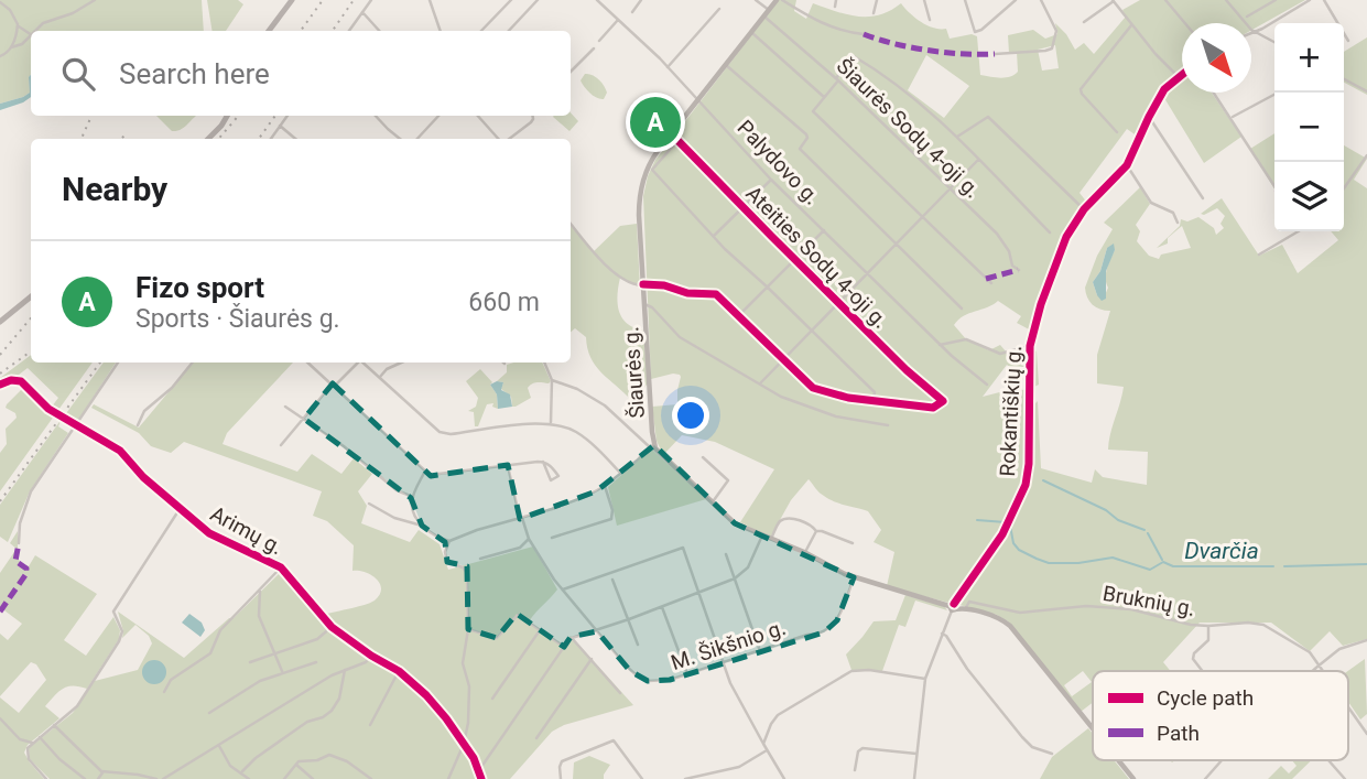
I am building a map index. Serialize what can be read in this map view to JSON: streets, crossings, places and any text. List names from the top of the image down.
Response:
{
  "streets": {
    "main road": ["Šiaurės g."],
    "street": [
      "Šiaurės Sodų 4-oji g.",
      "Palydovo g.",
      "Ateities Sodų 4-oji g.",
      "Rokantiškių g.",
      "Arimų g.",
      "Bruknių g.",
      "M. Šikšnio g."
    ]
  },
  "crossings": [
    ["Šiaurės Sodų 4-oji g.", "Šiaurės g."],
    ["Palydovo g.", "Šiaurės g."],
    ["Ateities Sodų 4-oji g.", "Šiaurės g."],
    ["Šiaurės g.", "Rokantiškių g."],
    ["Šiaurės g.", "Bruknių g."],
    ["Šiaurės g.", "M. Šikšnio g."]
  ],
  "water": ["Dvarčia"],
  "legend": ["Cycle path", "Path"],
  "north": "bottom right",
  "page": {
    "map_buttons": ["+", "−"],
    "search": "Search here",
    "pins": "A",
    "heading": "Nearby",
    "list": [
      {
        "mark": "A",
        "name": "Fizo sport",
        "note": "Sports · Šiaurės g.",
        "value": "660 m"
      }
    ]
  }
}
